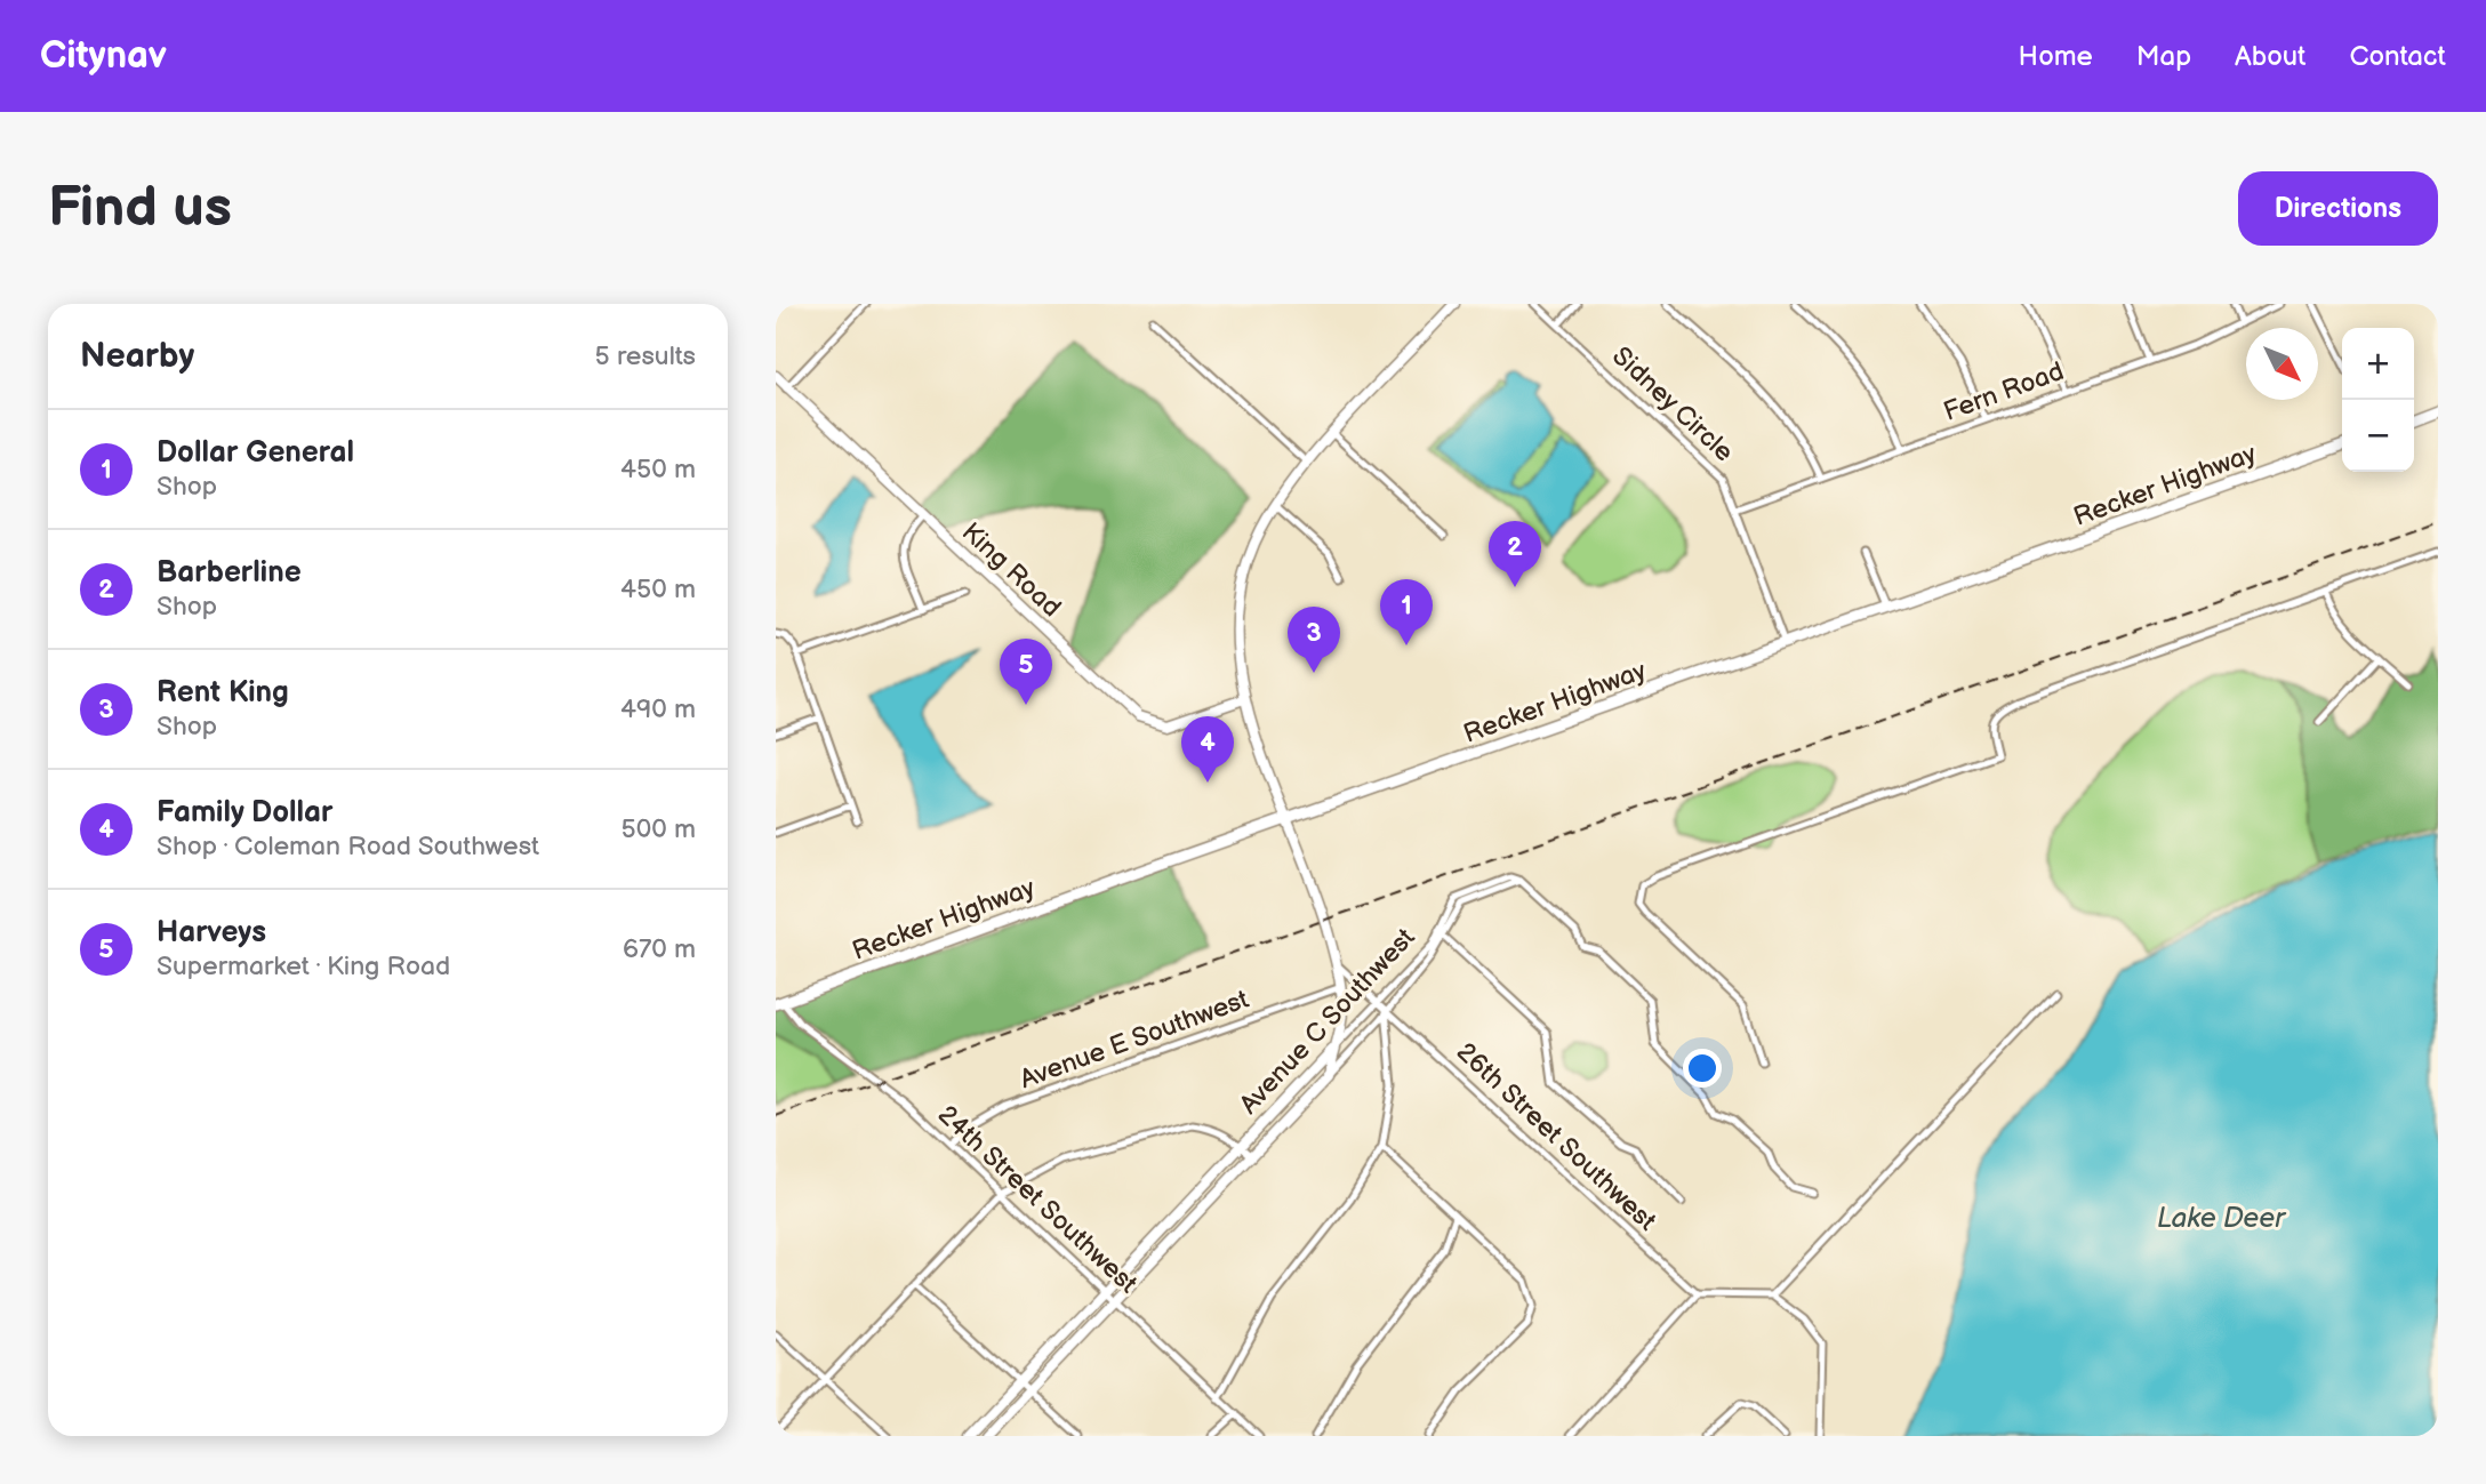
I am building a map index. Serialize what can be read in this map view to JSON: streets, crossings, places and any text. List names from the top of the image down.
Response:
{
  "streets": {
    "main road": ["Recker Highway"],
    "street": [
      "Fern Road",
      "Sidney Circle",
      "King Road",
      "Avenue C Southwest",
      "Avenue E Southwest",
      "26th Street Southwest",
      "24th Street Southwest"
    ]
  },
  "crossings": [
    ["Fern Road", "Sidney Circle"],
    ["Sidney Circle", "Recker Highway"],
    ["Recker Highway", "24th Street Southwest"],
    ["Avenue C Southwest", "26th Street Southwest"],
    ["Avenue C Southwest", "24th Street Southwest"],
    ["Avenue E Southwest", "24th Street Southwest"]
  ],
  "water": ["Lake Deer"],
  "north": "bottom right",
  "page": {
    "header": "Citynav",
    "nav": [
      "Home",
      "Map",
      "About",
      "Contact"
    ],
    "buttons": "Directions",
    "title": "Find us",
    "heading": ["Nearby", "5 results"],
    "map_buttons": ["+", "−"],
    "list": [
      {
        "mark": "1",
        "name": "Dollar General",
        "note": "Shop",
        "value": "450 m"
      },
      {
        "mark": "2",
        "name": "Barberline",
        "note": "Shop",
        "value": "450 m"
      },
      {
        "mark": "3",
        "name": "Rent King",
        "note": "Shop",
        "value": "490 m"
      },
      {
        "mark": "4",
        "name": "Family Dollar",
        "note": "Shop · Coleman Road Southwest",
        "value": "500 m"
      },
      {
        "mark": "5",
        "name": "Harveys",
        "note": "Supermarket · King Road",
        "value": "670 m"
      }
    ],
    "pins": [
      "2",
      "1",
      "3",
      "5",
      "4"
    ]
  }
}
